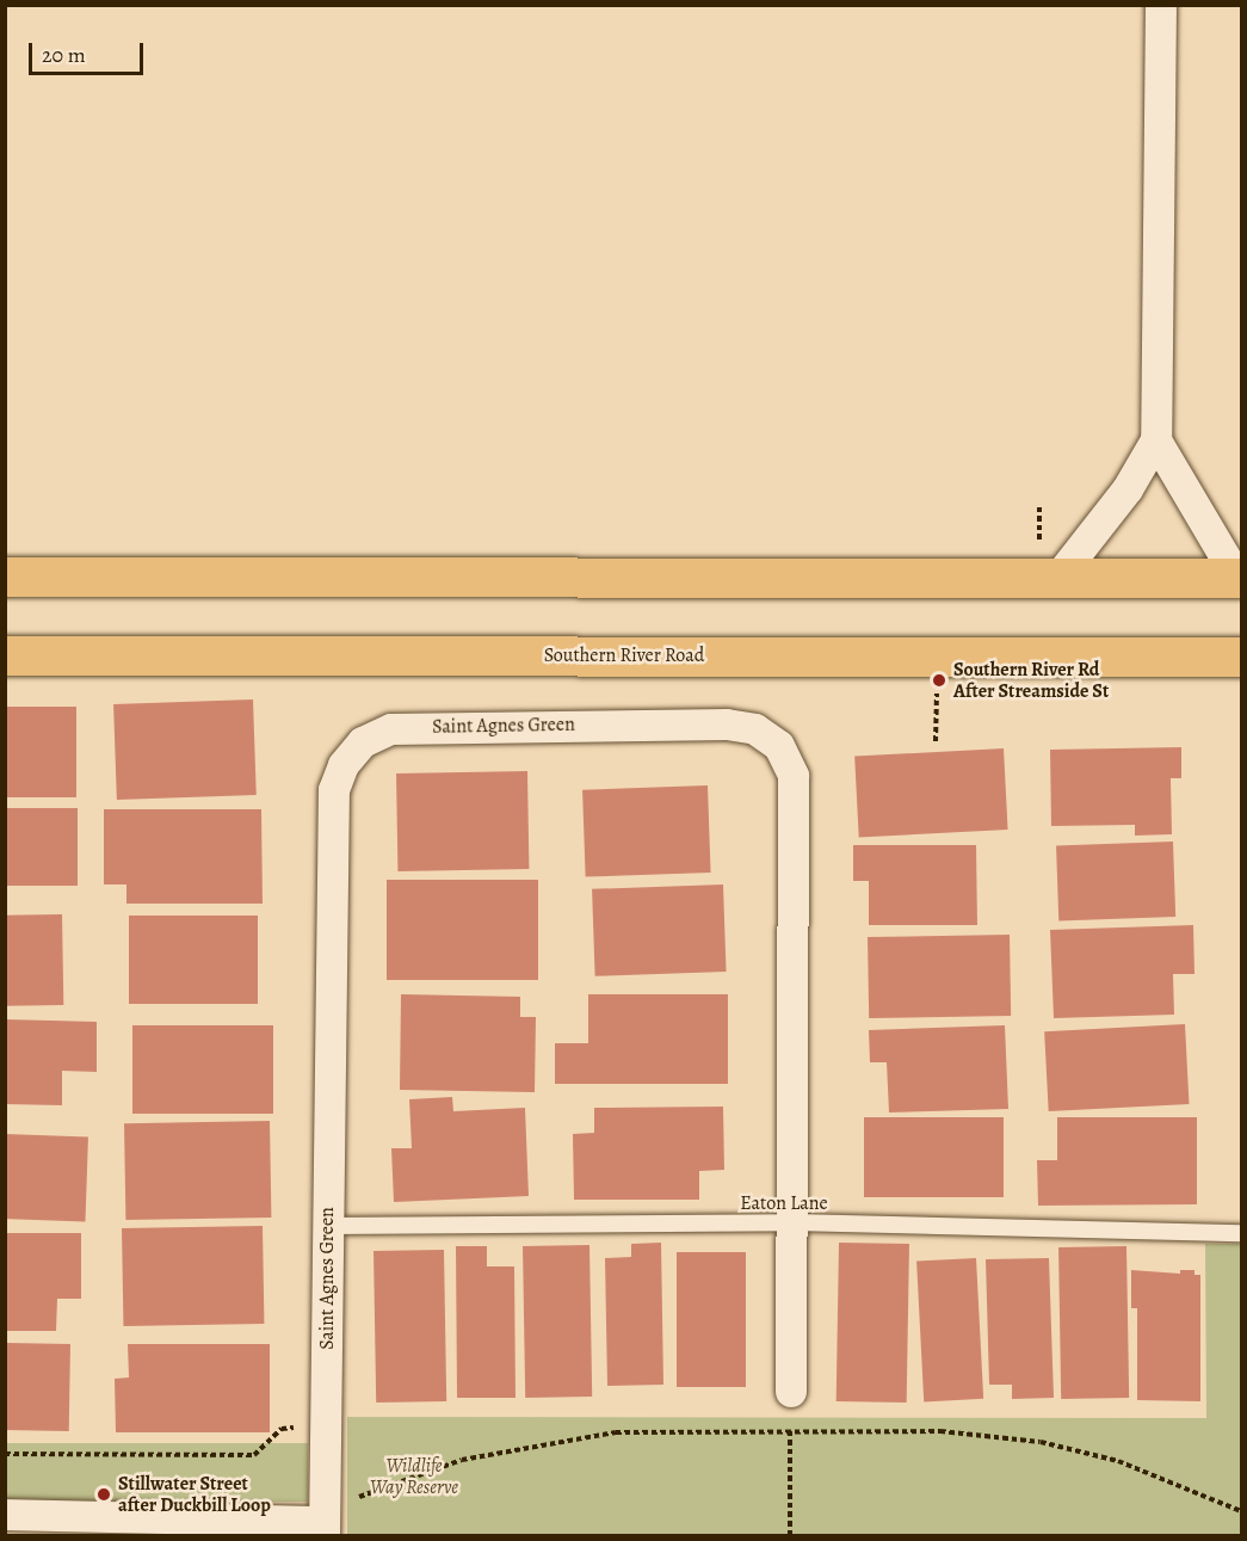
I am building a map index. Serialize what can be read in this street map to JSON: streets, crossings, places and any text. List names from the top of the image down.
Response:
{
  "streets": {
    "main road": ["Southern River Road"],
    "street": ["Saint Agnes Green"],
    "lane": ["Eaton Lane"]
  },
  "crossings": [
    ["Saint Agnes Green", "Eaton Lane"]
  ],
  "parks": ["Wildlife Way Reserve"],
  "places": ["Southern River Rd After Streamside St", "Stillwater Street after Duckbill Loop"],
  "scale_bar": "20 m"
}
